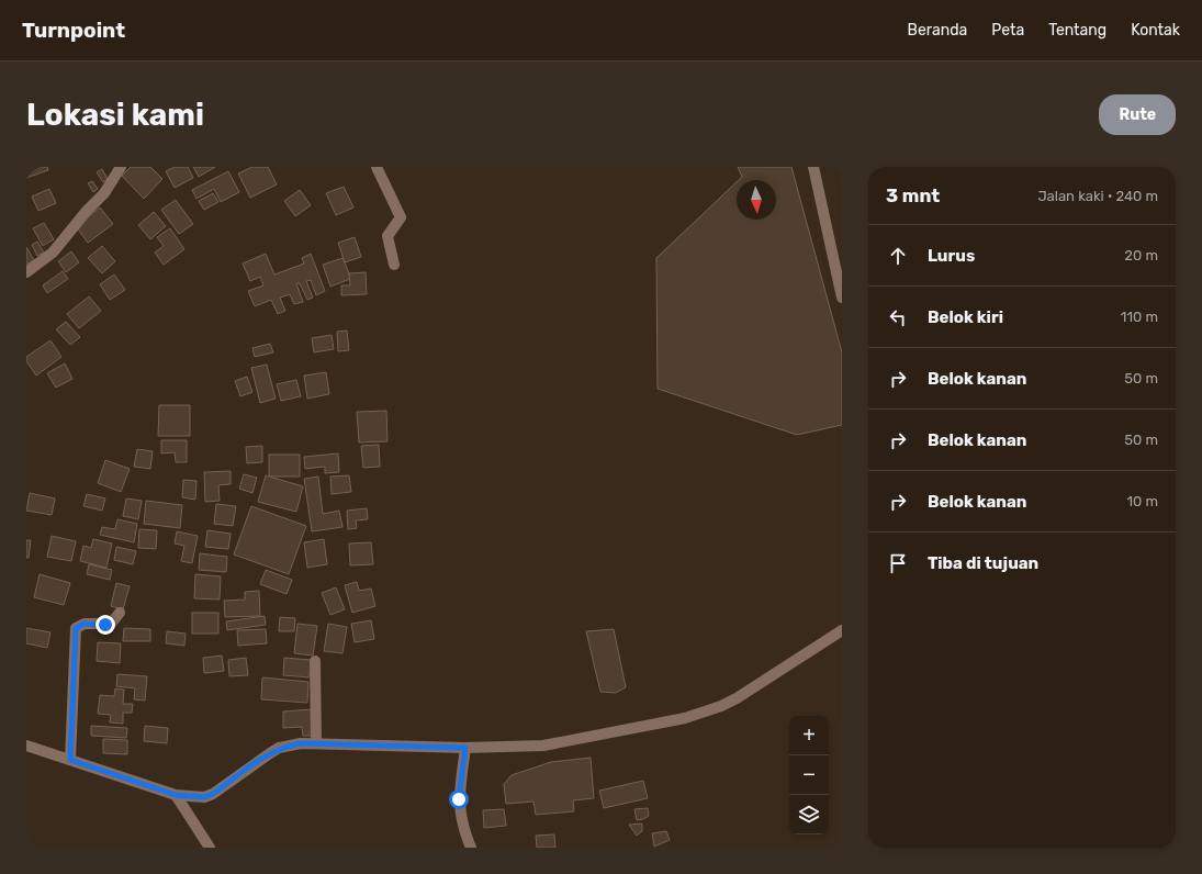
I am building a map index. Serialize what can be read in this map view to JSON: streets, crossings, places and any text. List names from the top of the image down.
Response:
{
  "north": "bottom",
  "page": {
    "header": "Turnpoint",
    "nav": [
      "Beranda",
      "Peta",
      "Tentang",
      "Kontak"
    ],
    "buttons": "Rute",
    "title": "Lokasi kami",
    "heading": ["3 mnt", "Jalan kaki · 240 m"],
    "list": [
      ["Lurus", "20 m"],
      ["Belok kiri", "110 m"],
      ["Belok kanan", "50 m"],
      ["Belok kanan", "50 m"],
      ["Belok kanan", "10 m"],
      "Tiba di tujuan"
    ],
    "map_buttons": ["+", "−"]
  }
}
